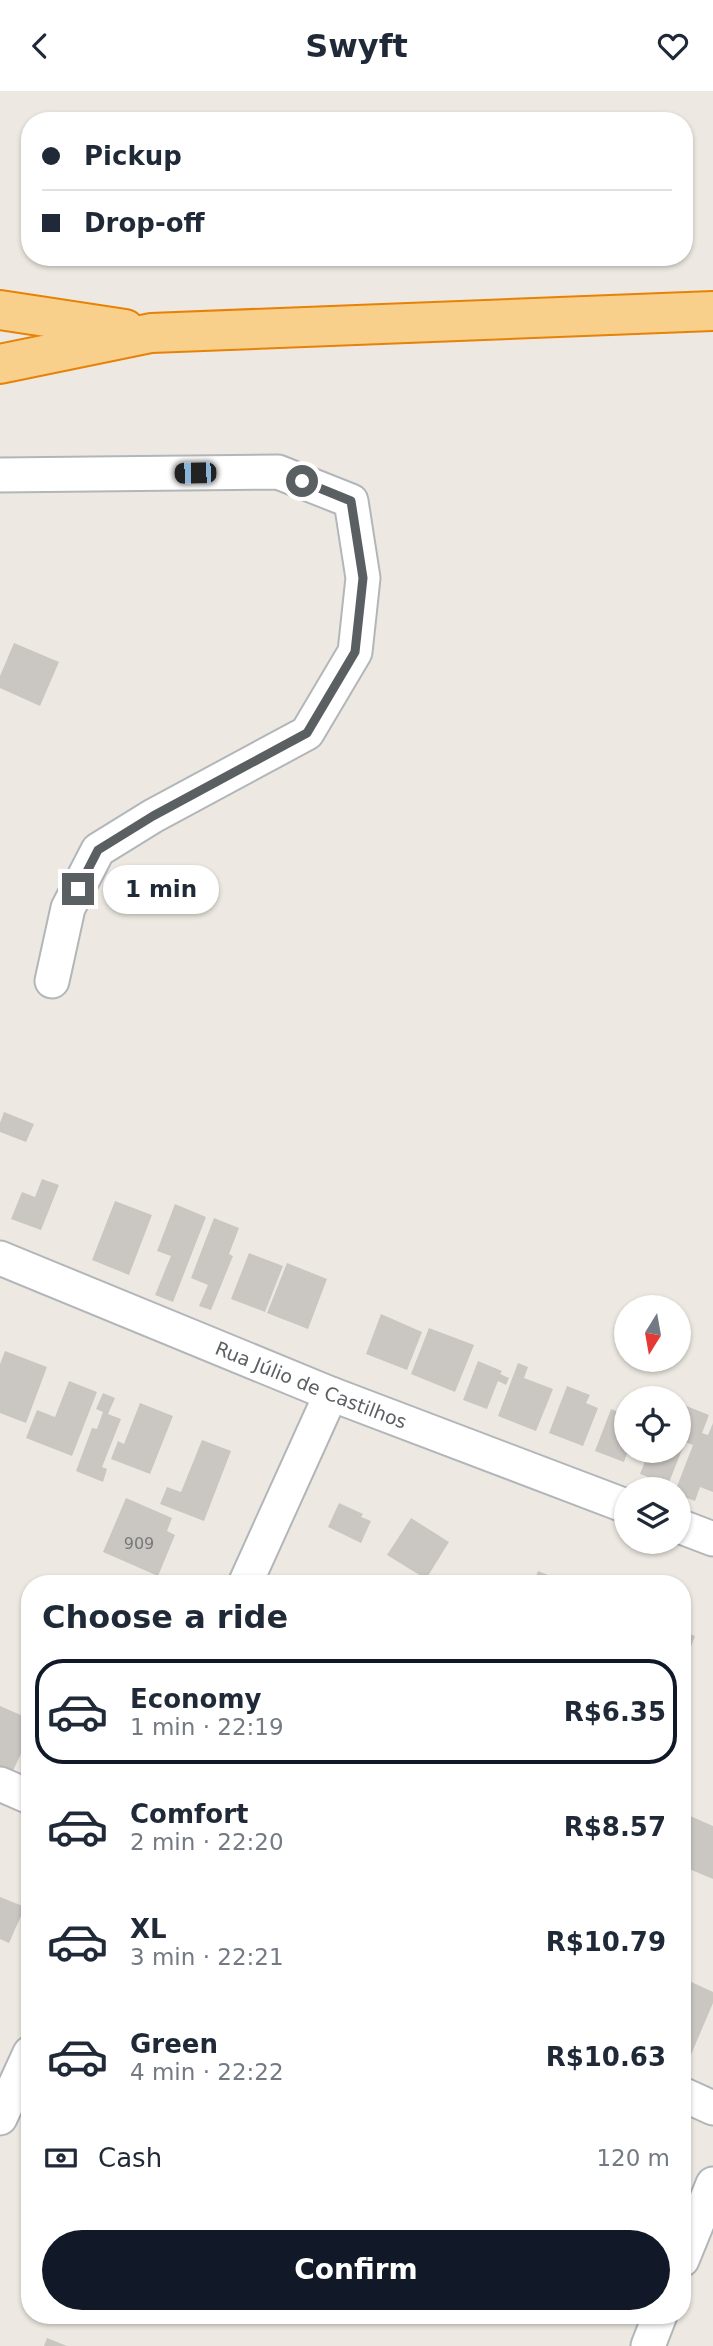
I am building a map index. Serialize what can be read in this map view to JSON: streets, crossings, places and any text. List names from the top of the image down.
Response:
{
  "streets": {
    "street": ["Rua Júlio de Castilhos"]
  },
  "house_numbers": ["909"],
  "north": "bottom",
  "page": {
    "header": "Swyft",
    "banner": ["Pickup", "Drop-off"],
    "bubble": "1 min",
    "heading": "Choose a ride",
    "list": [
      {
        "name": "Economy",
        "note": "1 min · 22:19",
        "value": "R$6.35"
      },
      {
        "name": "Comfort",
        "note": "2 min · 22:20",
        "value": "R$8.57"
      },
      {
        "name": "XL",
        "note": "3 min · 22:21",
        "value": "R$10.79"
      },
      {
        "name": "Green",
        "note": "4 min · 22:22",
        "value": "R$10.63"
      }
    ],
    "pay": ["Cash", "120 m"],
    "buttons": "Confirm"
  }
}
